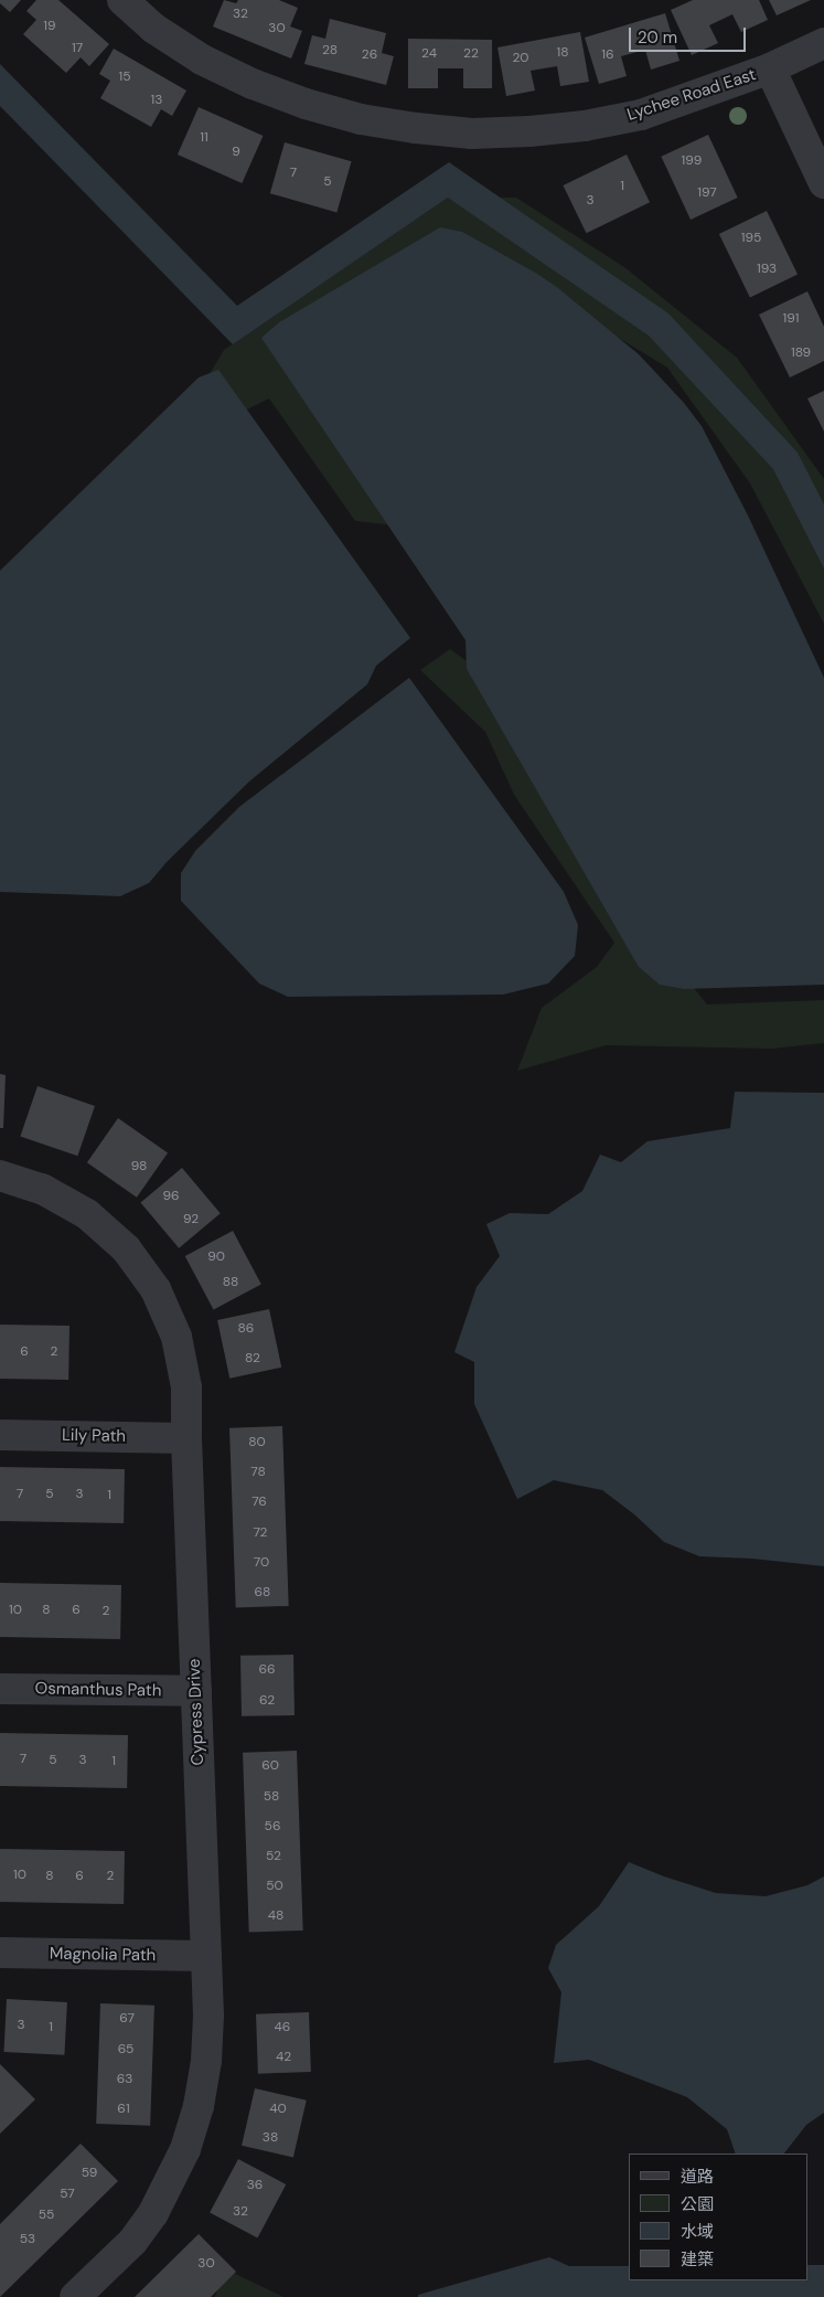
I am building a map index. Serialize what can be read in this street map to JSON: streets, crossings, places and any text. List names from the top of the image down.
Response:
{
  "streets": {
    "street": [
      "Lychee Road East",
      "Lily Path",
      "Osmanthus Path",
      "Cypress Drive",
      "Magnolia Path"
    ]
  },
  "crossings": [
    ["Lily Path", "Cypress Drive"],
    ["Osmanthus Path", "Cypress Drive"],
    ["Cypress Drive", "Magnolia Path"]
  ],
  "house_numbers": [
    "32",
    "19",
    "30",
    "17",
    "28",
    "18",
    "24",
    "22",
    "26",
    "16",
    "20",
    "15",
    "13",
    "11",
    "9",
    "199",
    "7",
    "5",
    "1",
    "197",
    "3",
    "195",
    "193",
    "191",
    "189",
    "98",
    "96",
    "92",
    "90",
    "88",
    "86",
    "6",
    "2",
    "82",
    "80",
    "78",
    "7",
    "5",
    "3",
    "1",
    "76",
    "72",
    "70",
    "68",
    "10",
    "8",
    "6",
    "2",
    "66",
    "62",
    "7",
    "5",
    "3",
    "1",
    "60",
    "58",
    "56",
    "52",
    "10",
    "8",
    "6",
    "2",
    "50",
    "48",
    "67",
    "3",
    "1",
    "46",
    "65",
    "42",
    "63",
    "61",
    "40",
    "38",
    "59",
    "36",
    "57",
    "32",
    "55",
    "53",
    "30"
  ],
  "legend": [
    "道路",
    "公園",
    "水域",
    "建築"
  ],
  "scale_bar": "20 m"
}
